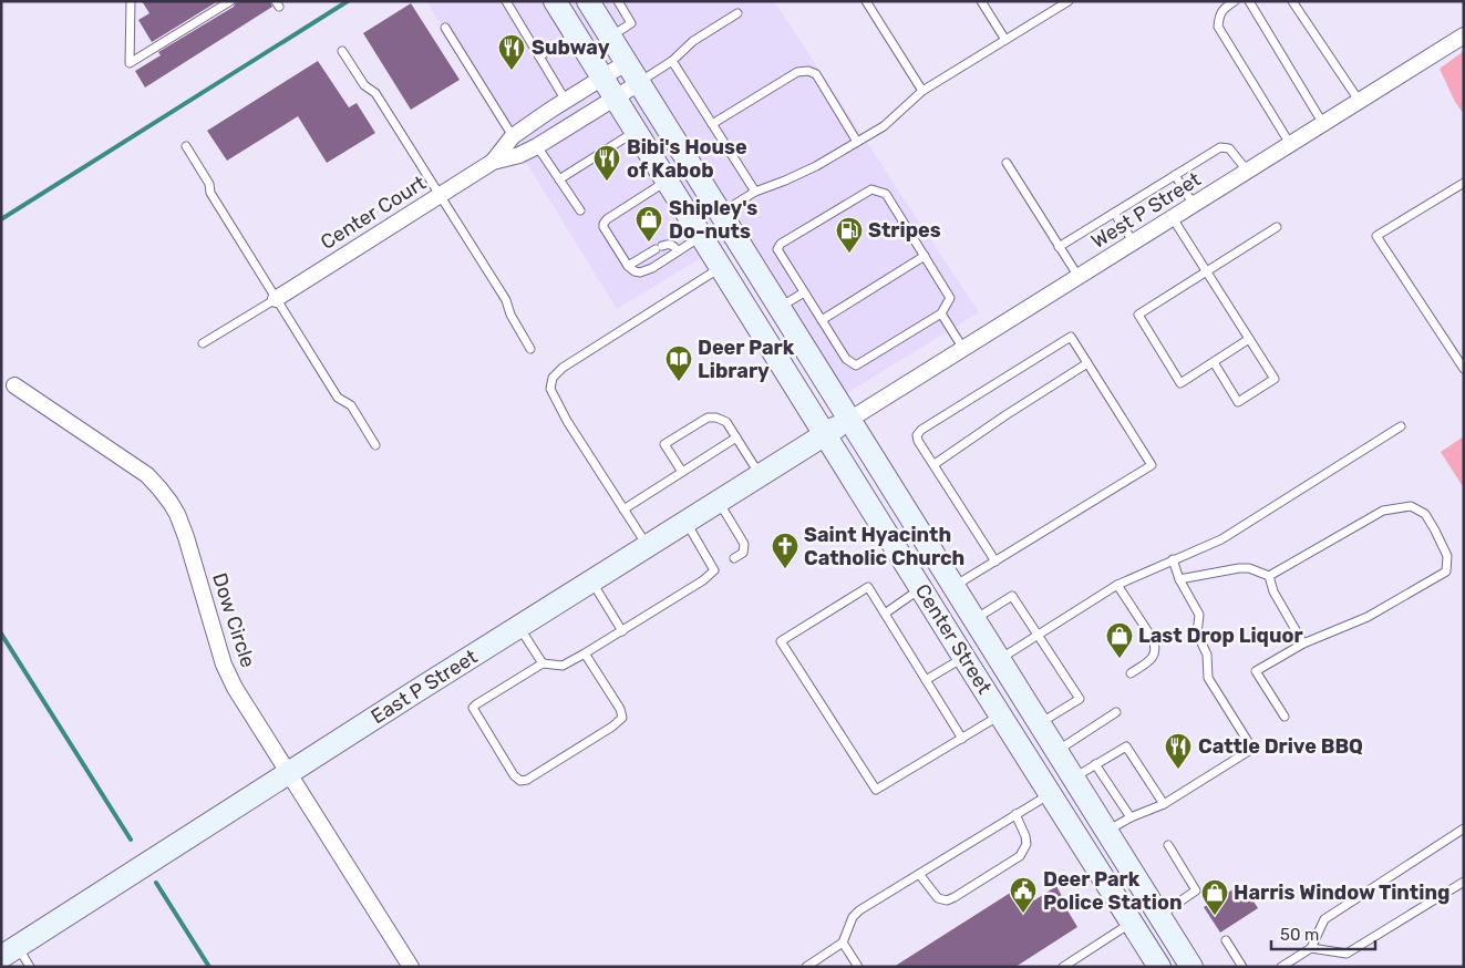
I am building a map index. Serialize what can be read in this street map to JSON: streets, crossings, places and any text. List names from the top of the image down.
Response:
{
  "streets": {
    "main road": ["Center Street", "East P Street"],
    "street": ["West P Street", "Center Court", "Dow Circle"]
  },
  "crossings": [
    ["West P Street", "Center Street"],
    ["West P Street", "East P Street"],
    ["Center Court", "Center Street"],
    ["Dow Circle", "East P Street"],
    ["Center Street", "East P Street"]
  ],
  "places": {
    "restaurant": ["Subway", "Bibi's House of Kabob", "Cattle Drive BBQ"],
    "shop": ["Shipley's Do-nuts", "Last Drop Liquor", "Harris Window Tinting"],
    "fuel station": ["Stripes"],
    "library": ["Deer Park Library"],
    "church": ["Saint Hyacinth Catholic Church"],
    "public building": ["Deer Park Police Station"]
  },
  "scale_bar": "50 m"
}
